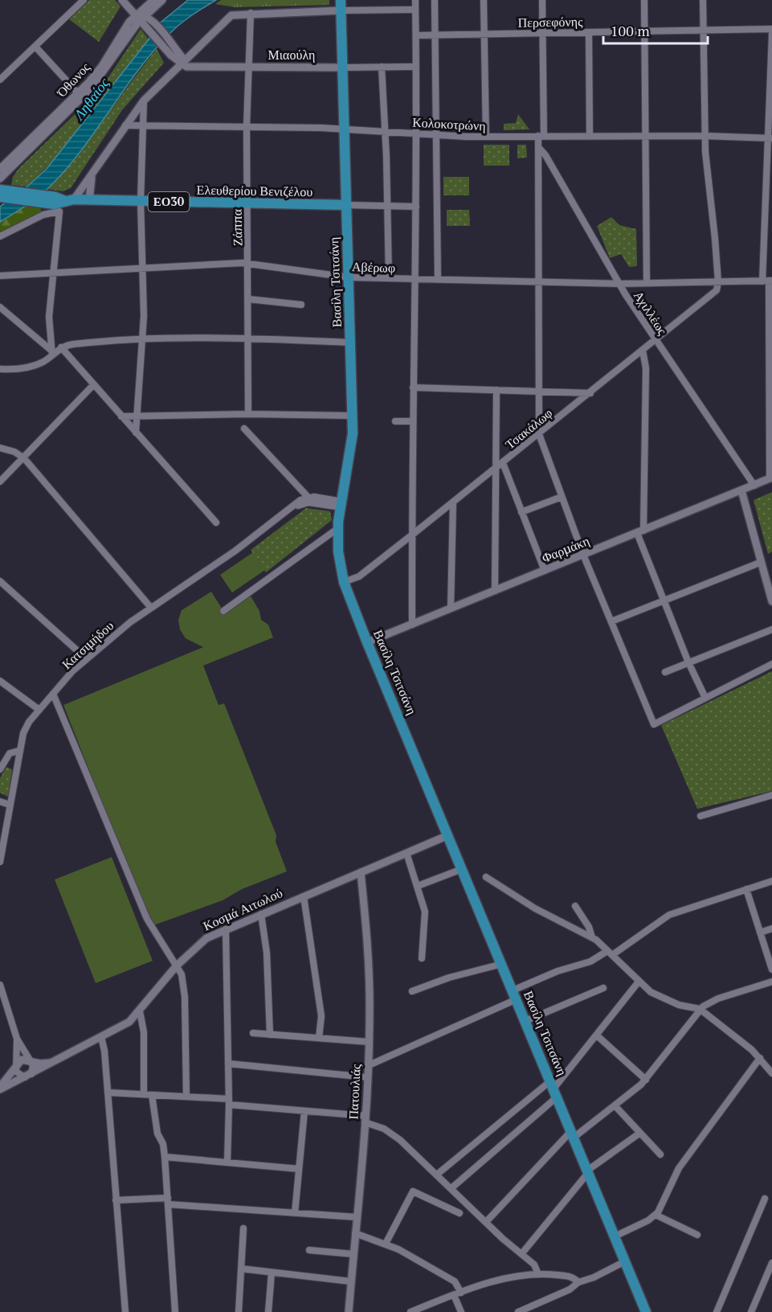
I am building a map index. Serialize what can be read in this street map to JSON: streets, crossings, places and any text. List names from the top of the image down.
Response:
{
  "streets": {
    "main road": ["Ελευθερίου Βενιζέλου", "ΕΟ30", "Βασίλη Τσιτσάνη"],
    "street": [
      "Περσεφόνης",
      "Μιαούλη",
      "Όθωνος",
      "Κολοκοτρώνη",
      "Ζάππα",
      "Αβέρωφ",
      "Αχιλλέως",
      "Τσακάλωφ",
      "Φαρμάκη",
      "Κατσιμήδου",
      "Κοσμά Αιτωλού",
      "Πατουλιάς"
    ]
  },
  "crossings": [
    ["Μιαούλη", "Ζάππα"],
    ["Μιαούλη", "Βασίλη Τσιτσάνη"],
    ["Κολοκοτρώνη", "Ζάππα"],
    ["Κολοκοτρώνη", "Βασίλη Τσιτσάνη"],
    ["Ελευθερίου Βενιζέλου", "Ζάππα"],
    ["Ελευθερίου Βενιζέλου", "Βασίλη Τσιτσάνη"],
    ["Ζάππα", "Αβέρωφ"],
    ["Αβέρωφ", "Βασίλη Τσιτσάνη"],
    ["Αβέρωφ", "Αχιλλέως"],
    ["Αβέρωφ", "Τσακάλωφ"],
    ["Βασίλη Τσιτσάνη", "Τσακάλωφ"],
    ["Βασίλη Τσιτσάνη", "Φαρμάκη"],
    ["Βασίλη Τσιτσάνη", "Κοσμά Αιτωλού"],
    ["Αχιλλέως", "Τσακάλωφ"],
    ["Αχιλλέως", "Φαρμάκη"],
    ["Κοσμά Αιτωλού", "Πατουλιάς"]
  ],
  "water": ["Ληθαίος"],
  "scale_bar": "100 m"
}
